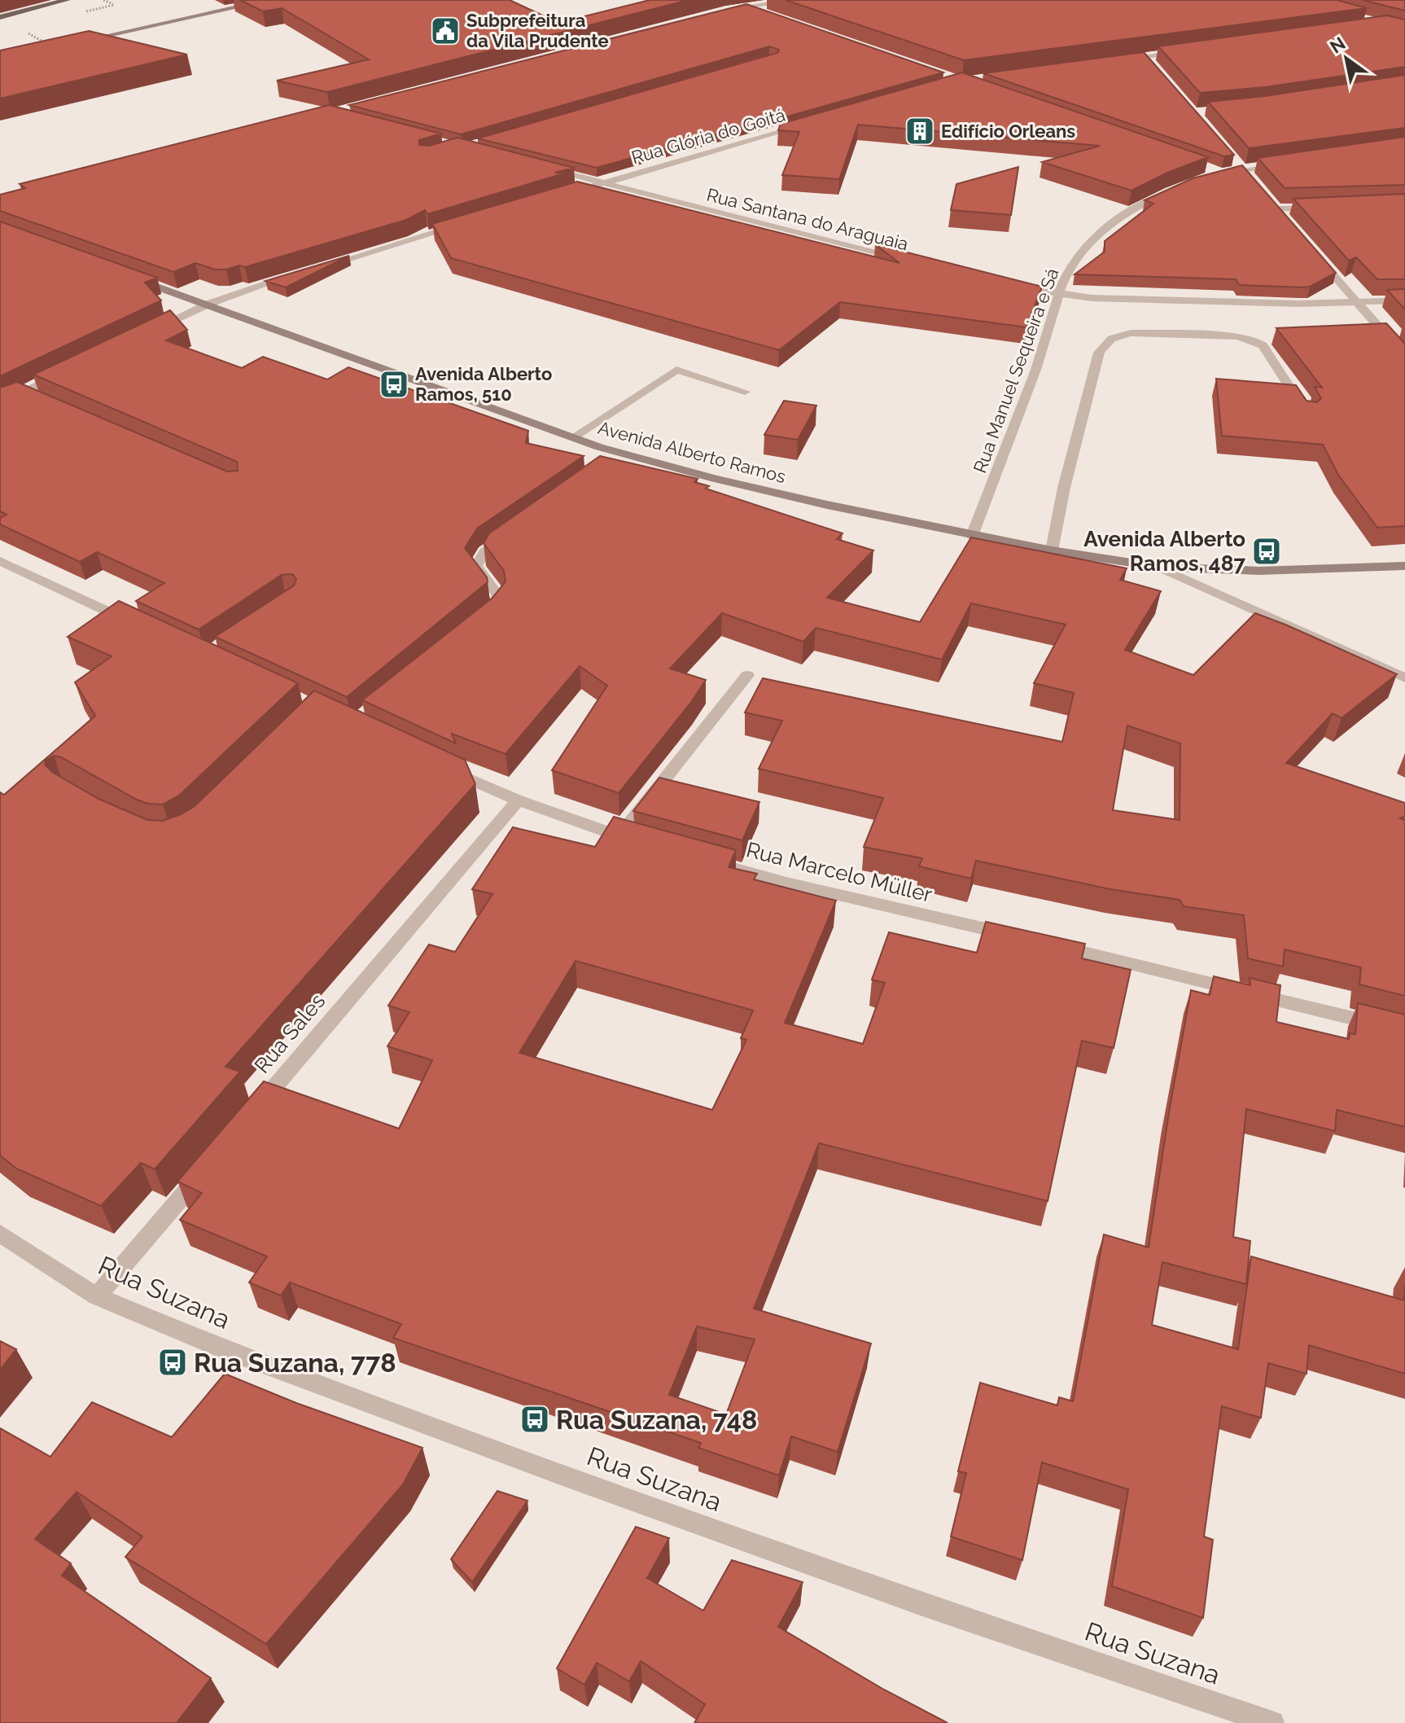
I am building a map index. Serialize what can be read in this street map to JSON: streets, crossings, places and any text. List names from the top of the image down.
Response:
{
  "streets": {
    "main road": ["Avenida Alberto Ramos"],
    "street": [
      "Rua Glória do Goitá",
      "Rua Santana do Araguaia",
      "Rua Manuel Sequeira e Sá",
      "Rua Marcelo Müller",
      "Rua Sales",
      "Rua Suzana"
    ]
  },
  "crossings": [
    ["Rua Glória do Goitá", "Rua Santana do Araguaia"],
    ["Rua Manuel Sequeira e Sá", "Avenida Alberto Ramos"]
  ],
  "places": {
    "public building": ["Subprefeitura da Vila Prudente"],
    "building": ["Edifício Orleans"],
    "bus stop": [
      "Avenida Alberto Ramos, 510",
      "Avenida Alberto Ramos, 487",
      "Rua Suzana, 778",
      "Rua Suzana, 748"
    ]
  },
  "north": "top left"
}
